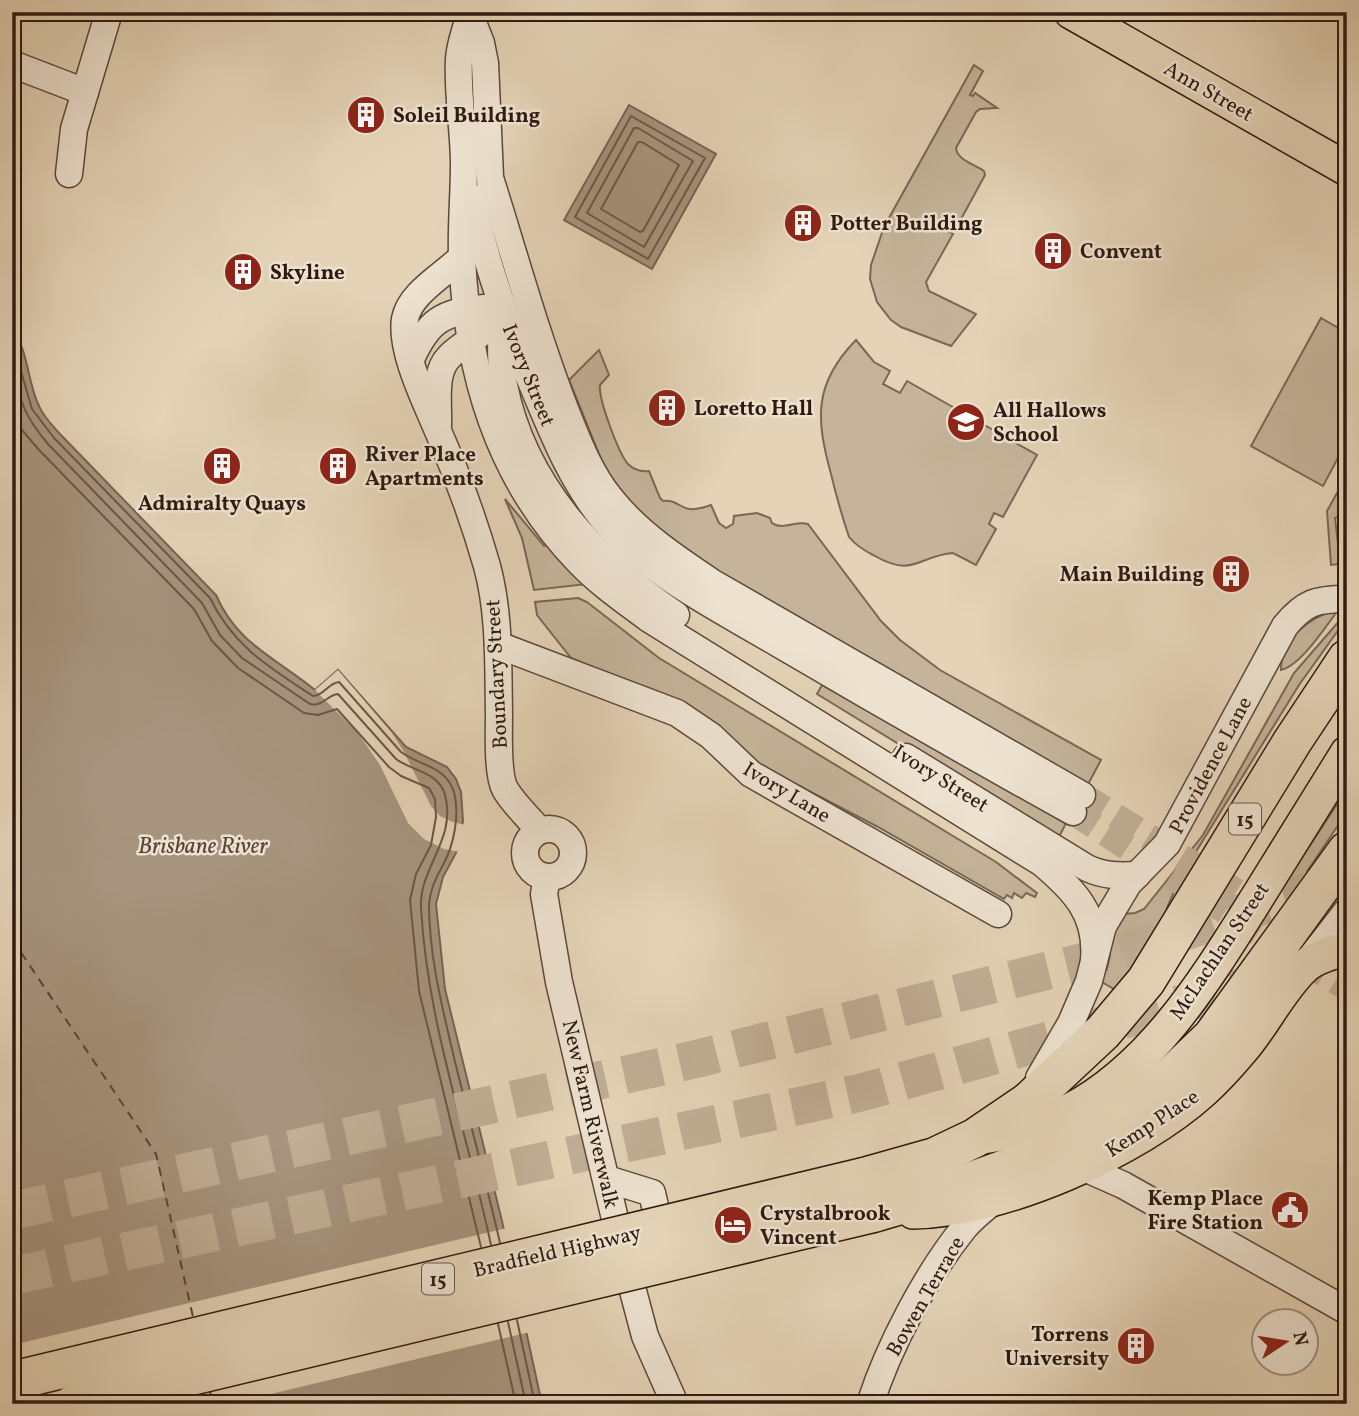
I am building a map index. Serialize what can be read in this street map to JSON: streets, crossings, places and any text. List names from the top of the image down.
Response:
{
  "streets": {
    "highway": ["15", "Kemp Place", "Bradfield Highway"],
    "main road": ["Ann Street", "McLachlan Street"],
    "street": [
      "Ivory Street",
      "Boundary Street",
      "Providence Lane",
      "Ivory Lane",
      "New Farm Riverwalk",
      "Bowen Terrace"
    ]
  },
  "crossings": [
    ["Ivory Street", "Boundary Street"],
    ["Ivory Street", "Providence Lane"],
    ["Boundary Street", "Ivory Lane"],
    ["Boundary Street", "New Farm Riverwalk"],
    ["15", "McLachlan Street"],
    ["15", "Bradfield Highway"],
    ["McLachlan Street", "Bradfield Highway"],
    ["Kemp Place", "Bradfield Highway"],
    ["Kemp Place", "Bowen Terrace"]
  ],
  "water": ["Brisbane River"],
  "places": {
    "building": [
      "Soleil Building",
      "Potter Building",
      "Convent",
      "Skyline",
      "Loretto Hall",
      "Admiralty Quays",
      "River Place Apartments",
      "Main Building",
      "Torrens University"
    ],
    "school or university": ["All Hallows School"],
    "public building": ["Kemp Place Fire Station"],
    "hotel": ["Crystalbrook Vincent"]
  },
  "north": "right"
}
